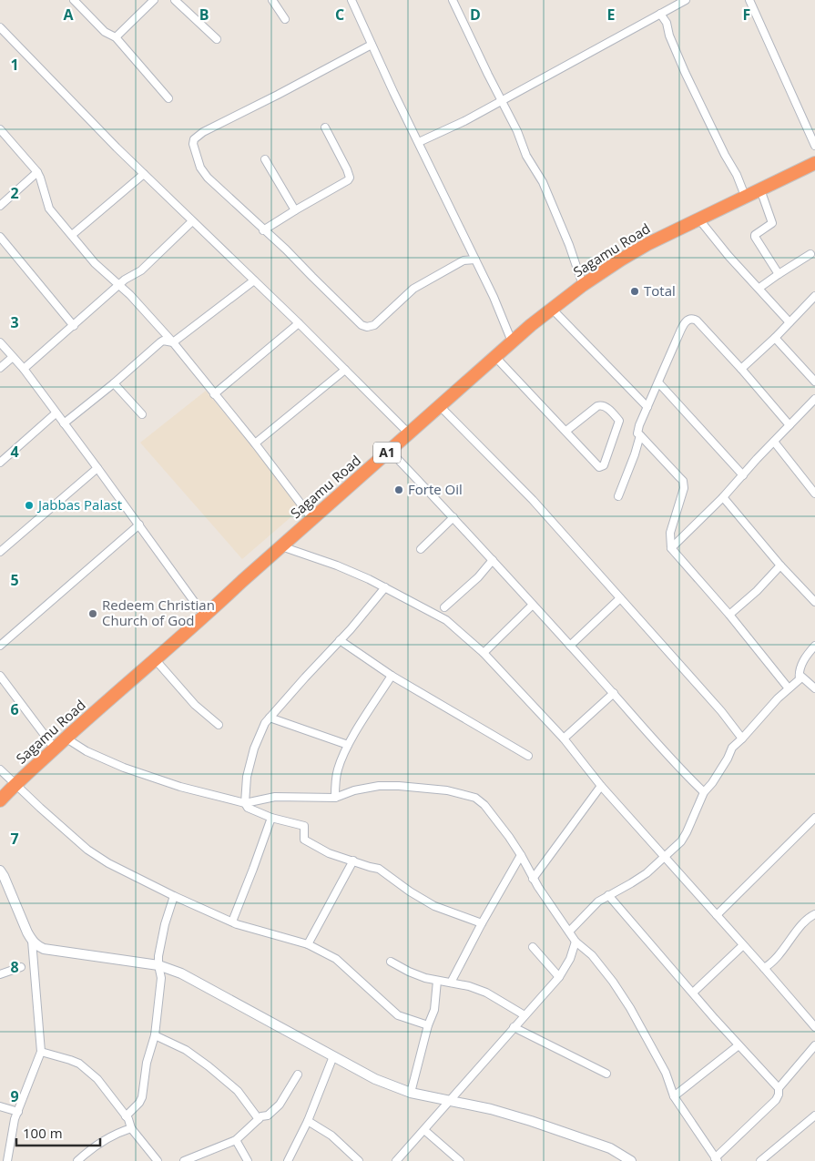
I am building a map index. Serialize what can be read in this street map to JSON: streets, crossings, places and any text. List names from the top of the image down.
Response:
{
  "streets": {
    "highway": ["Sagamu Road", "A1"]
  },
  "places": [
    "Total",
    "Forte Oil",
    "Jabbas Palast",
    "Redeem Christian Church of God"
  ],
  "scale_bar": "100 m",
  "grid": {
    "columns": [
      "A",
      "B",
      "C",
      "D",
      "E",
      "F"
    ],
    "rows": [
      "1",
      "2",
      "3",
      "4",
      "5",
      "6",
      "7",
      "8",
      "9"
    ]
  }
}
